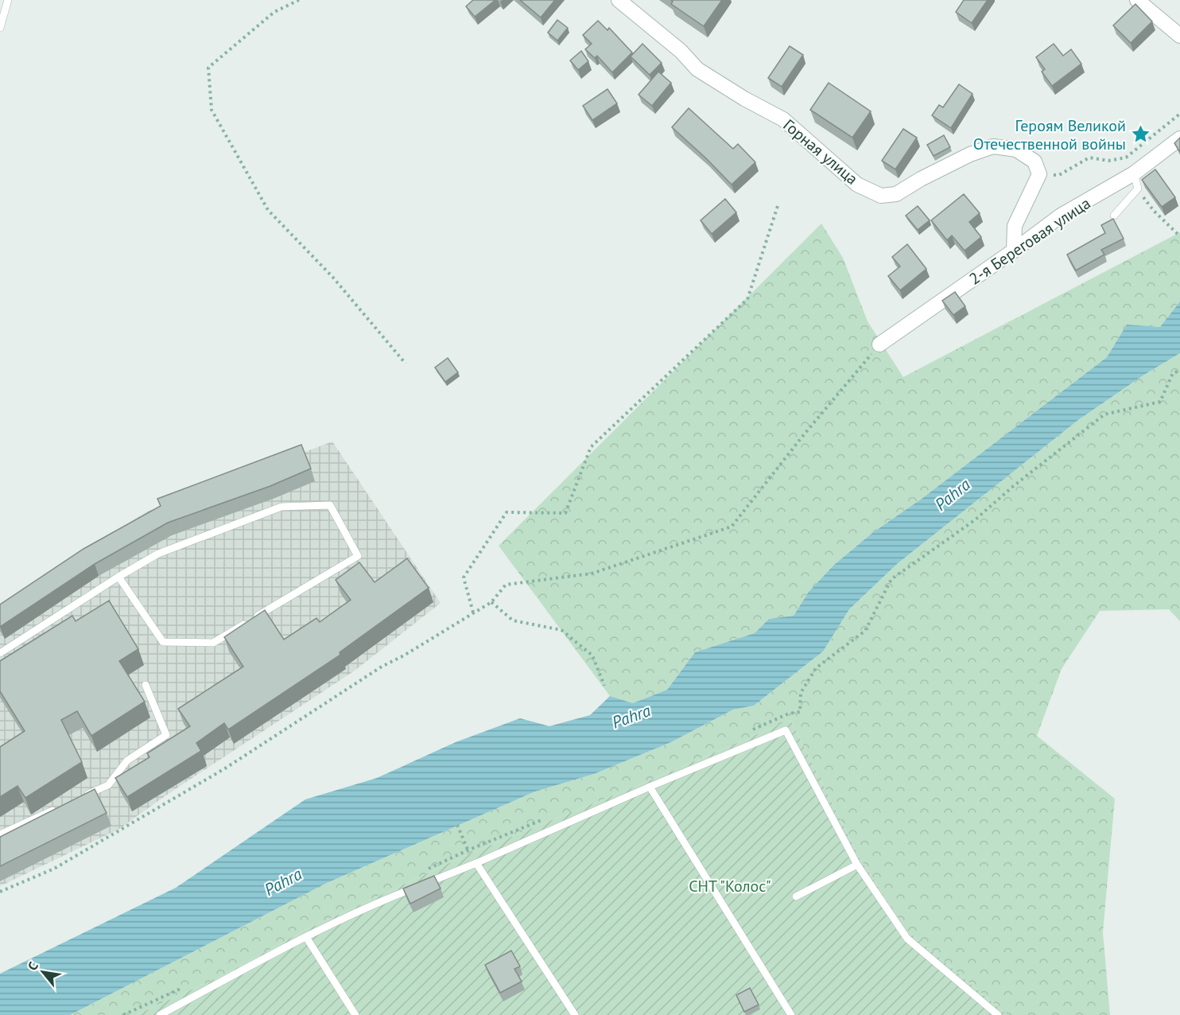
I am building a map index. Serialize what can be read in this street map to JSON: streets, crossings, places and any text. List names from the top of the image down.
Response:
{
  "streets": {
    "street": ["Горная улица", "2-я Береговая улица"]
  },
  "water": ["Pahra"],
  "parks": ["СНТ \"Колос\""],
  "places": {
    "place": ["Героям Великой Отечественной войны"]
  },
  "north": "top left"
}
